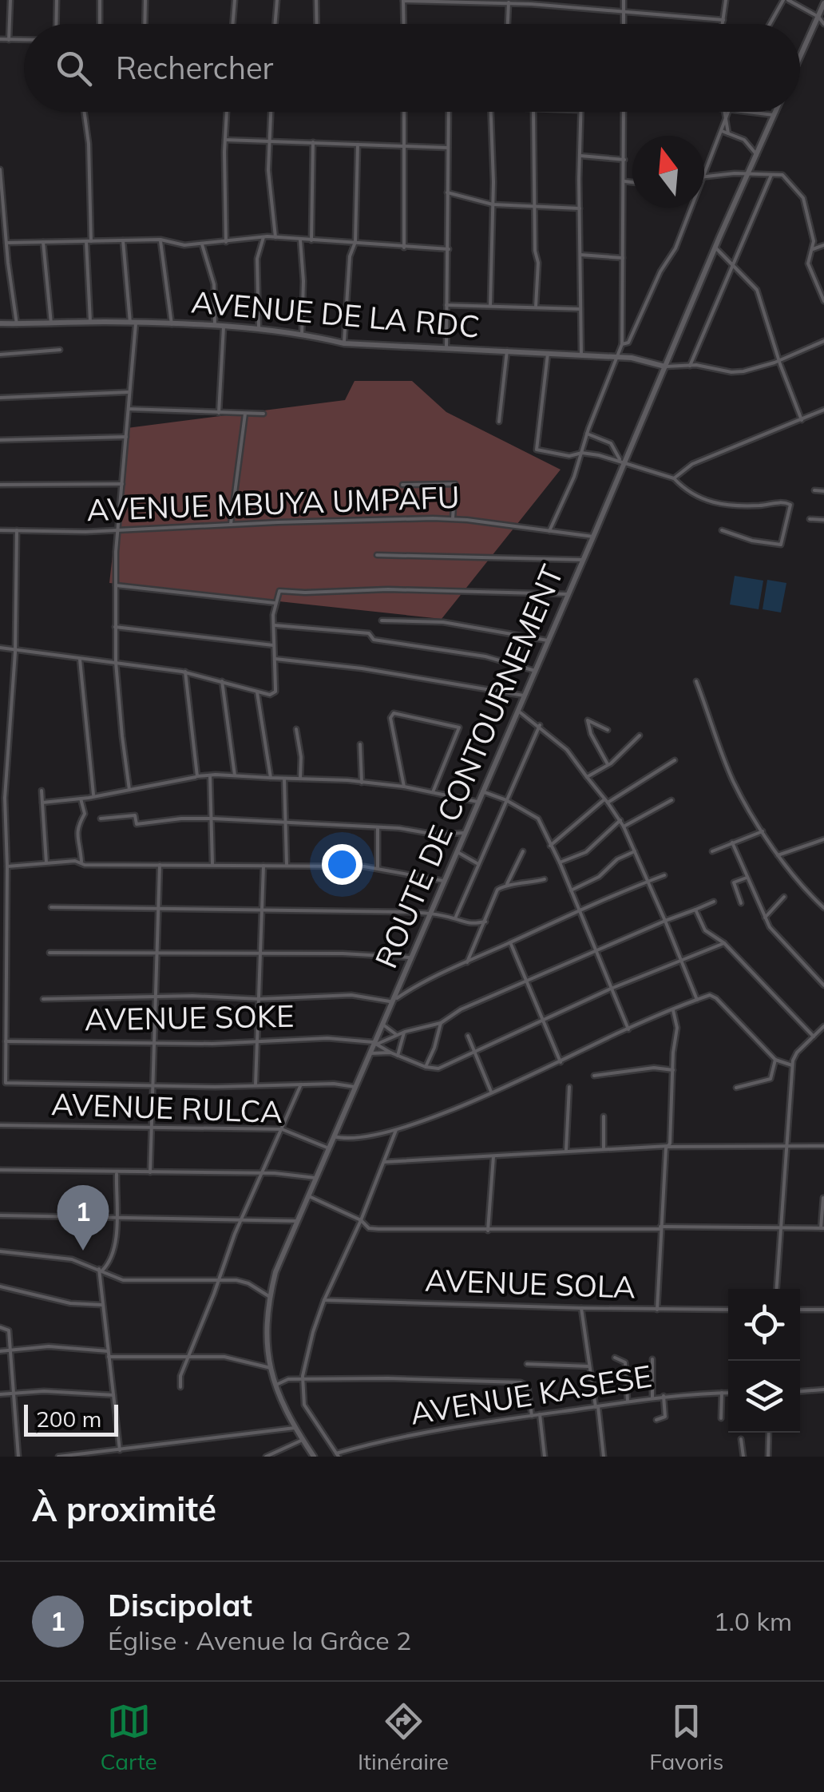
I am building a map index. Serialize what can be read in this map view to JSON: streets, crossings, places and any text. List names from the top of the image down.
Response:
{
  "streets": {
    "street": [
      "AVENUE DE LA RDC",
      "AVENUE MBUYA UMPAFU",
      "ROUTE DE CONTOURNEMENT",
      "AVENUE SOKE",
      "AVENUE RULCA",
      "AVENUE SOLA",
      "AVENUE KASESE"
    ]
  },
  "crossings": [
    ["AVENUE DE LA RDC", "ROUTE DE CONTOURNEMENT"],
    ["AVENUE MBUYA UMPAFU", "ROUTE DE CONTOURNEMENT"],
    ["ROUTE DE CONTOURNEMENT", "AVENUE SOKE"],
    ["ROUTE DE CONTOURNEMENT", "AVENUE RULCA"]
  ],
  "scale_bar": "200 m",
  "north": "top",
  "page": {
    "search": "Rechercher",
    "pins": "1",
    "scale": "200 m",
    "heading": "À proximité",
    "list": [
      {
        "mark": "1",
        "name": "Discipolat",
        "note": "Église · Avenue la Grâce 2",
        "value": "1.0 km"
      }
    ],
    "nav": ["Carte", "Itinéraire", "Favoris"]
  }
}
